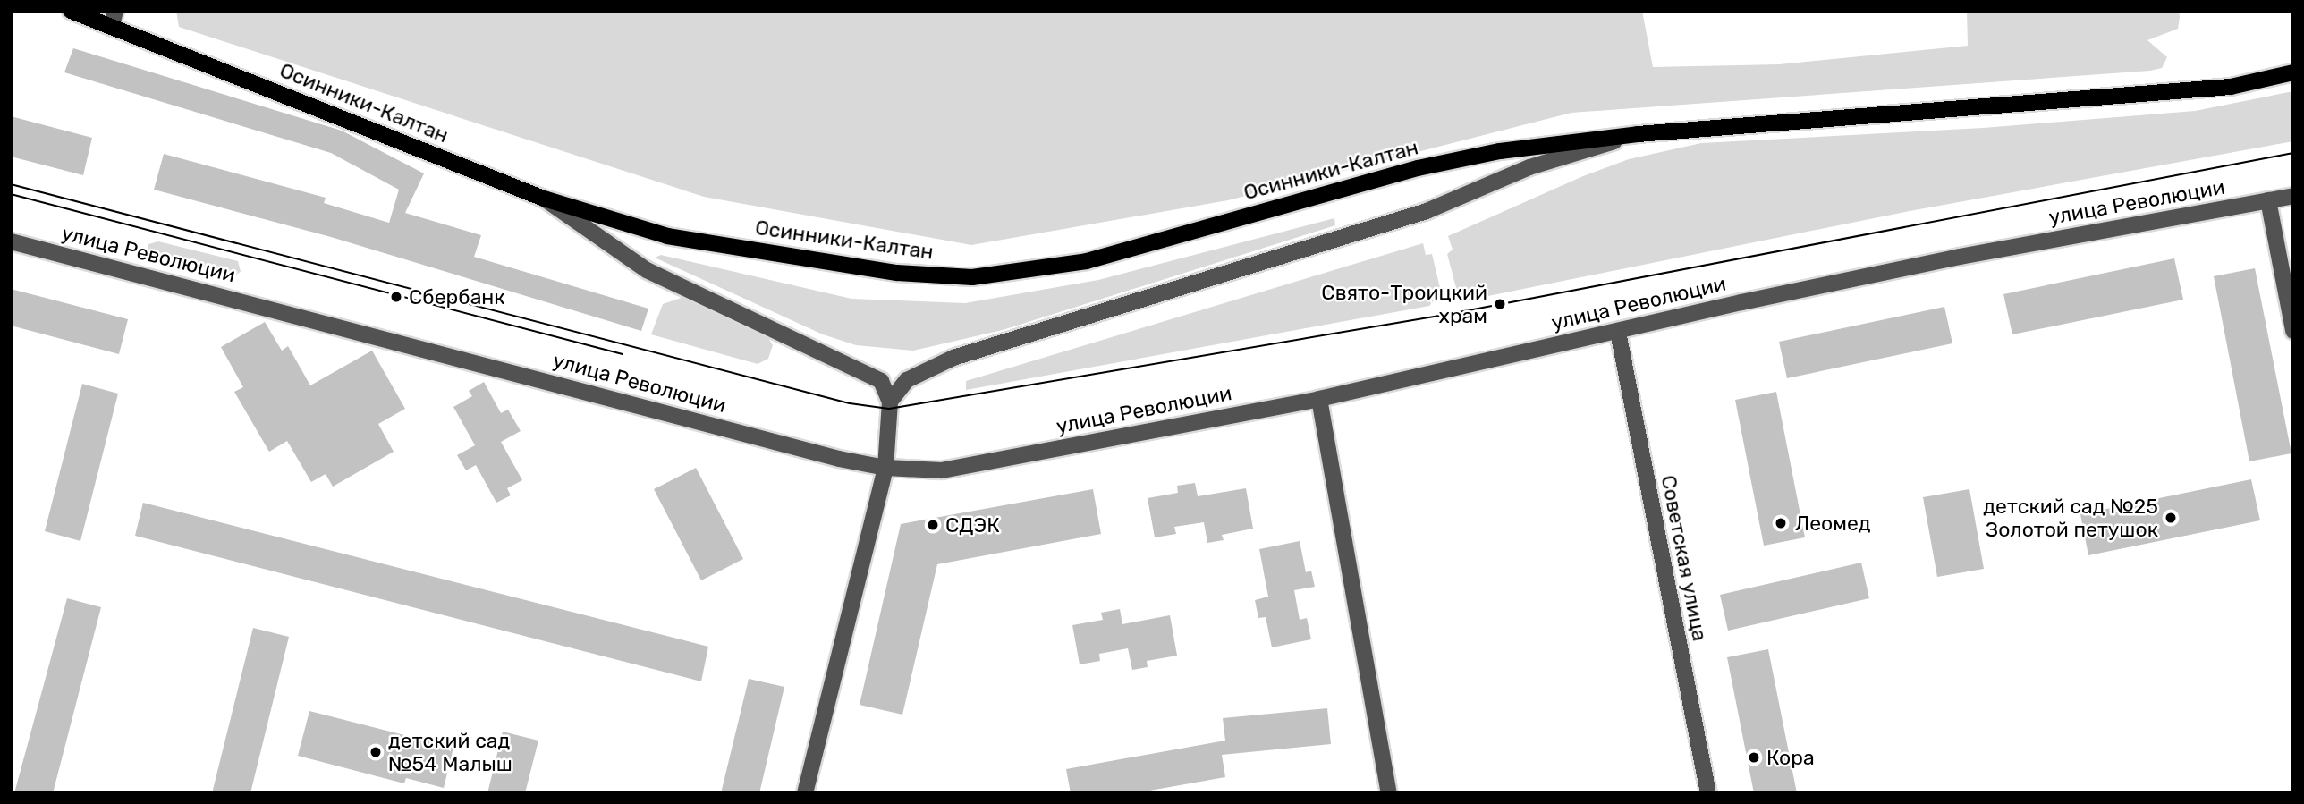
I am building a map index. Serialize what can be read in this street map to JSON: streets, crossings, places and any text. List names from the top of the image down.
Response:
{
  "streets": {
    "main road": ["Осинники-Калтан"],
    "street": ["улица Революции", "Советская улица"]
  },
  "crossings": [
    ["улица Революции", "Советская улица"]
  ],
  "places": [
    "Сбербанк",
    "Свято-Троицкий храм",
    "детский сад №25 Золотой петушок",
    "Леомед",
    "СДЭК",
    "детский сад №54 Малыш",
    "Кора"
  ]
}
